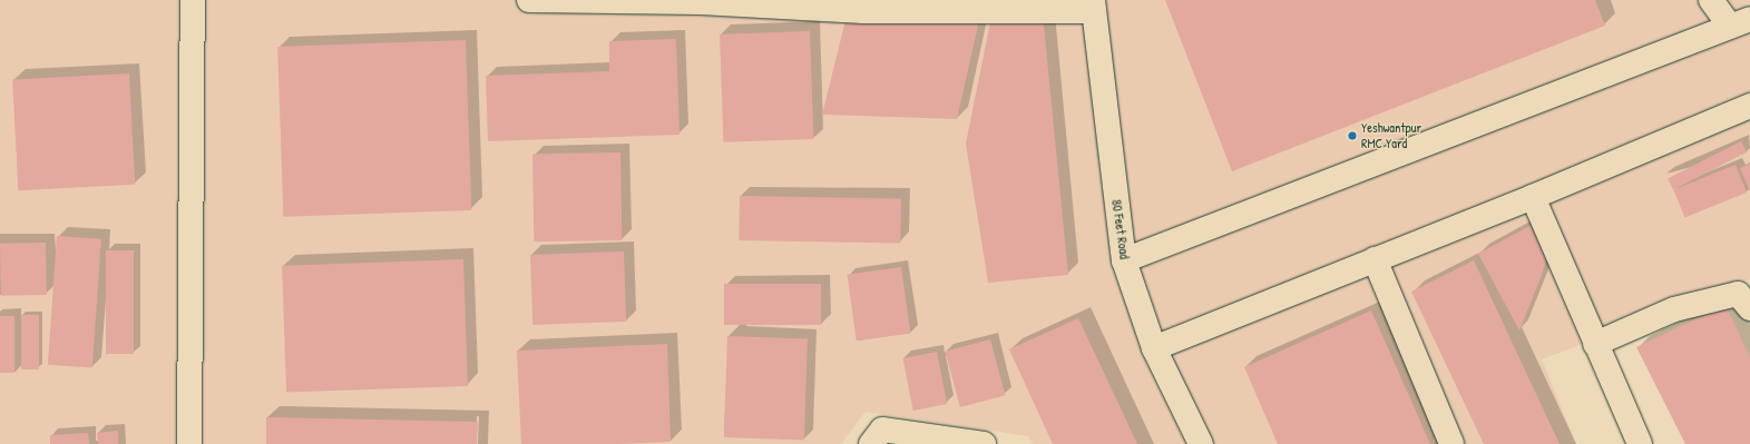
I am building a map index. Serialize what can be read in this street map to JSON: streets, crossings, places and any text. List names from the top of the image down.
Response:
{
  "streets": {
    "street": ["80 Feet Road"]
  },
  "places": ["Yeshwantpur RMC Yard"]
}
